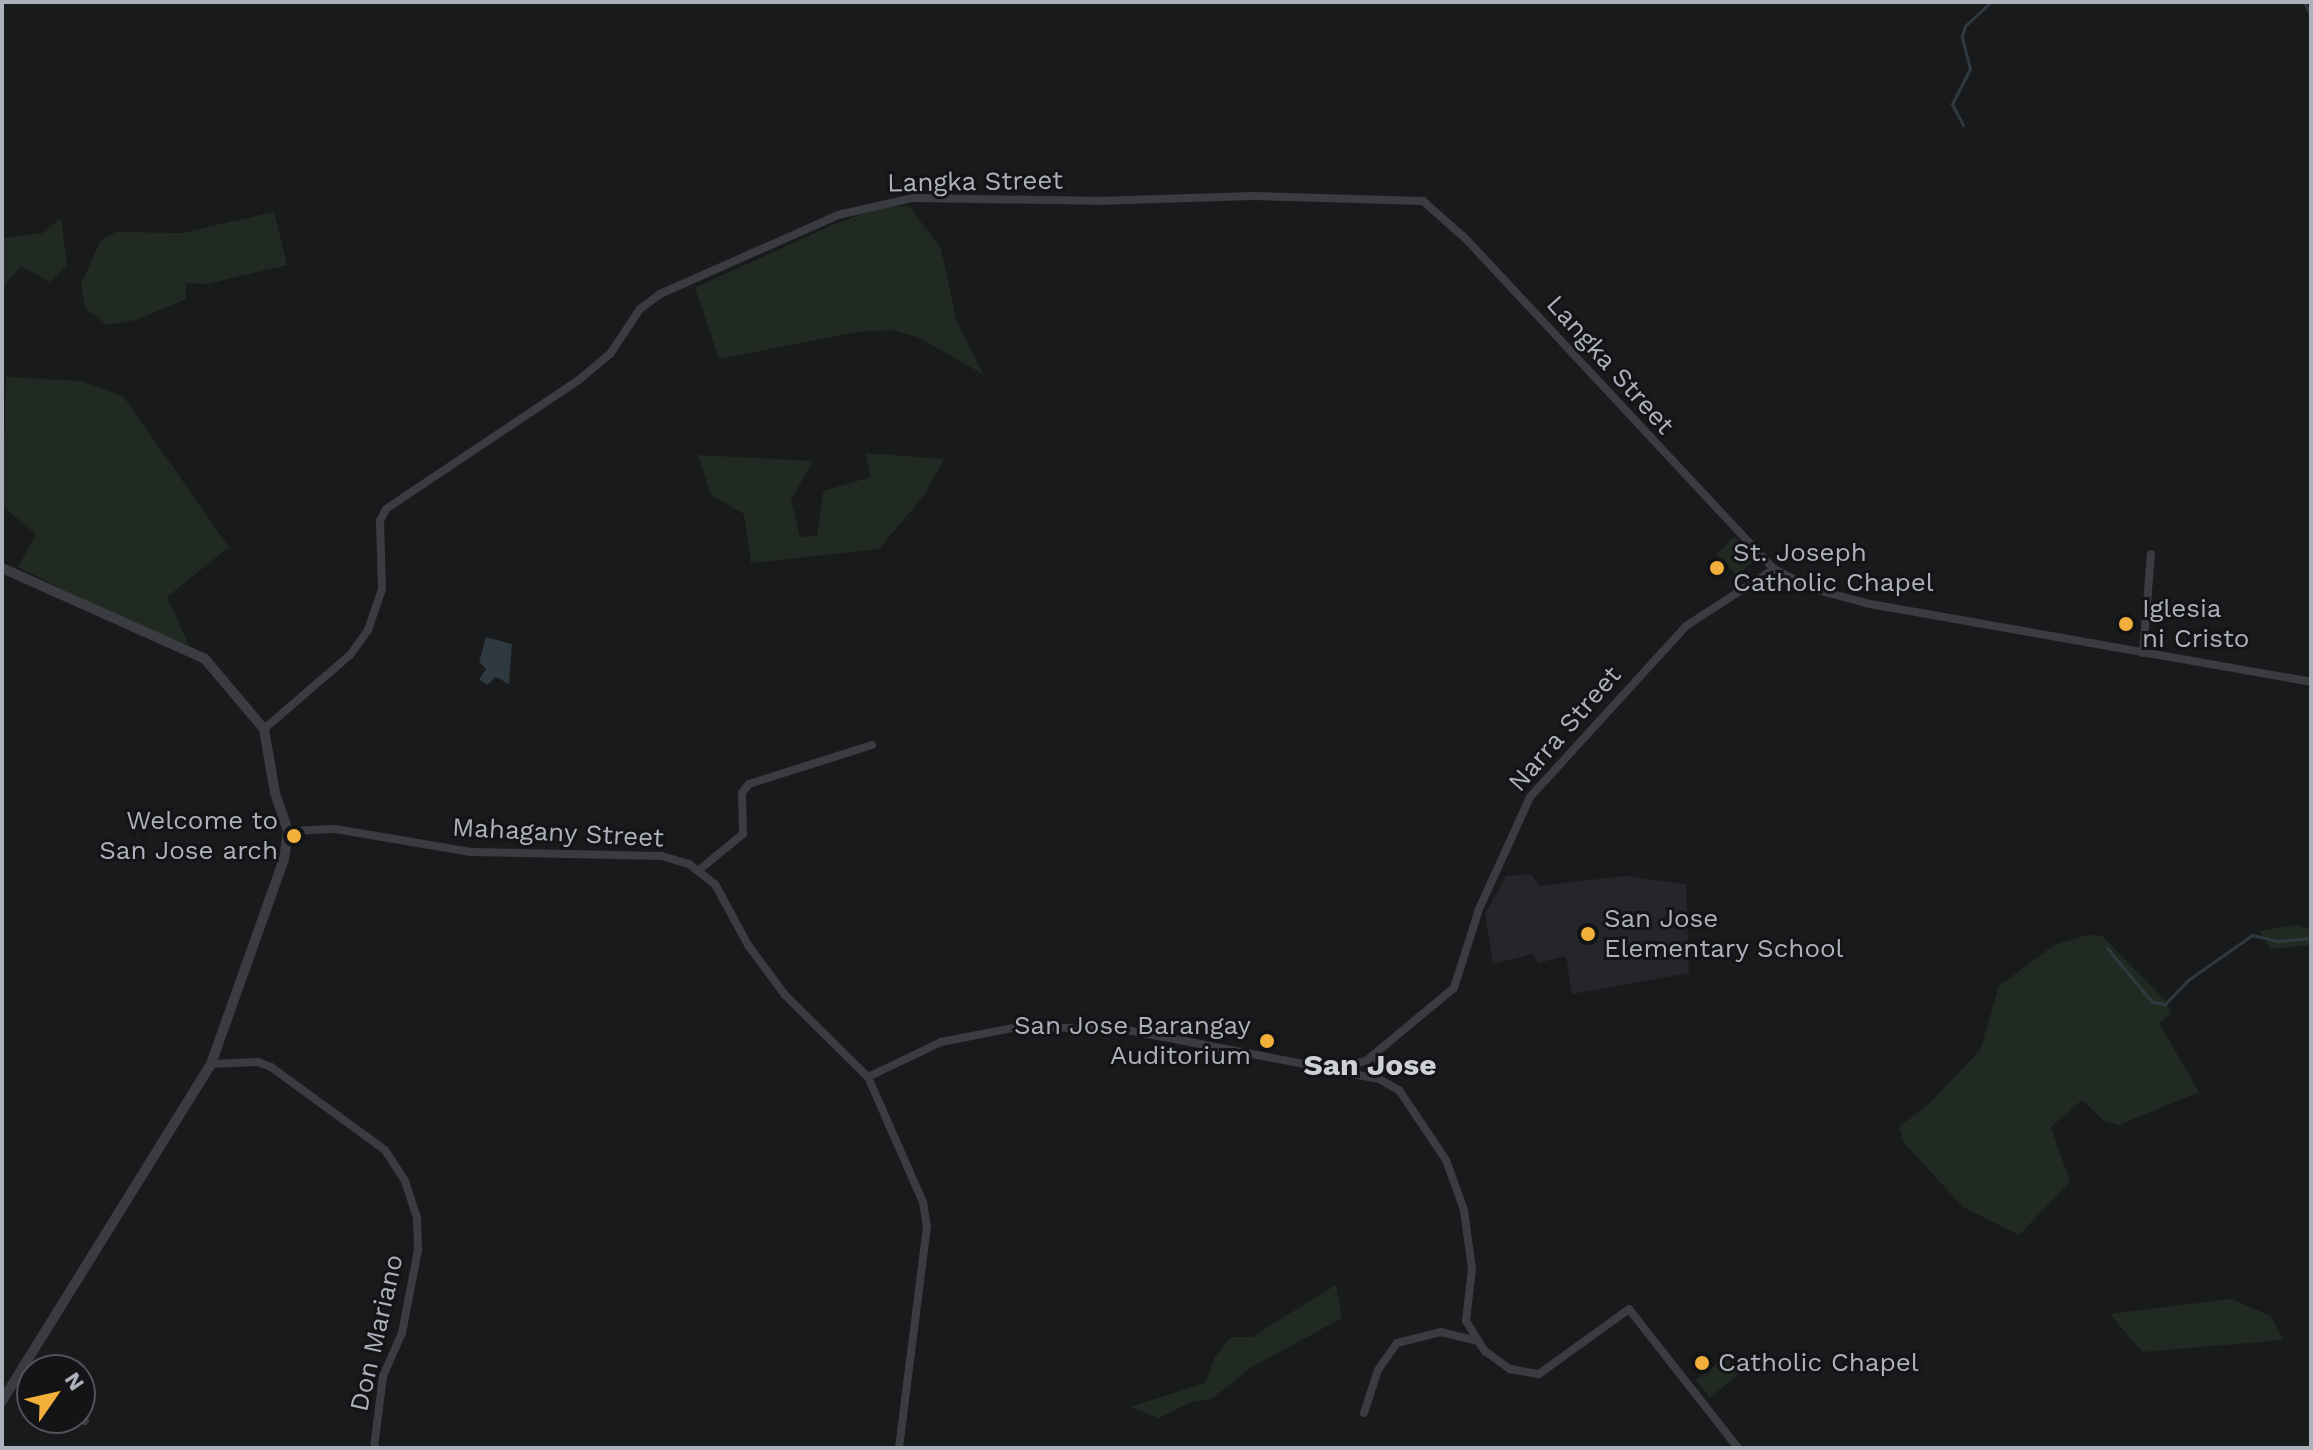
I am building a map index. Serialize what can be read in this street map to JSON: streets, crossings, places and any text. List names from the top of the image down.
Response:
{
  "streets": {
    "street": [
      "Langka Street",
      "Narra Street",
      "Mahagany Street",
      "Don Mariano"
    ]
  },
  "crossings": [
    ["Langka Street", "Narra Street"]
  ],
  "districts": ["San Jose"],
  "places": [
    "St. Joseph Catholic Chapel",
    "Iglesia ni Cristo",
    "Welcome to San Jose arch",
    "San Jose Elementary School",
    "San Jose Barangay Auditorium",
    "Catholic Chapel"
  ],
  "north": "top right"
}
